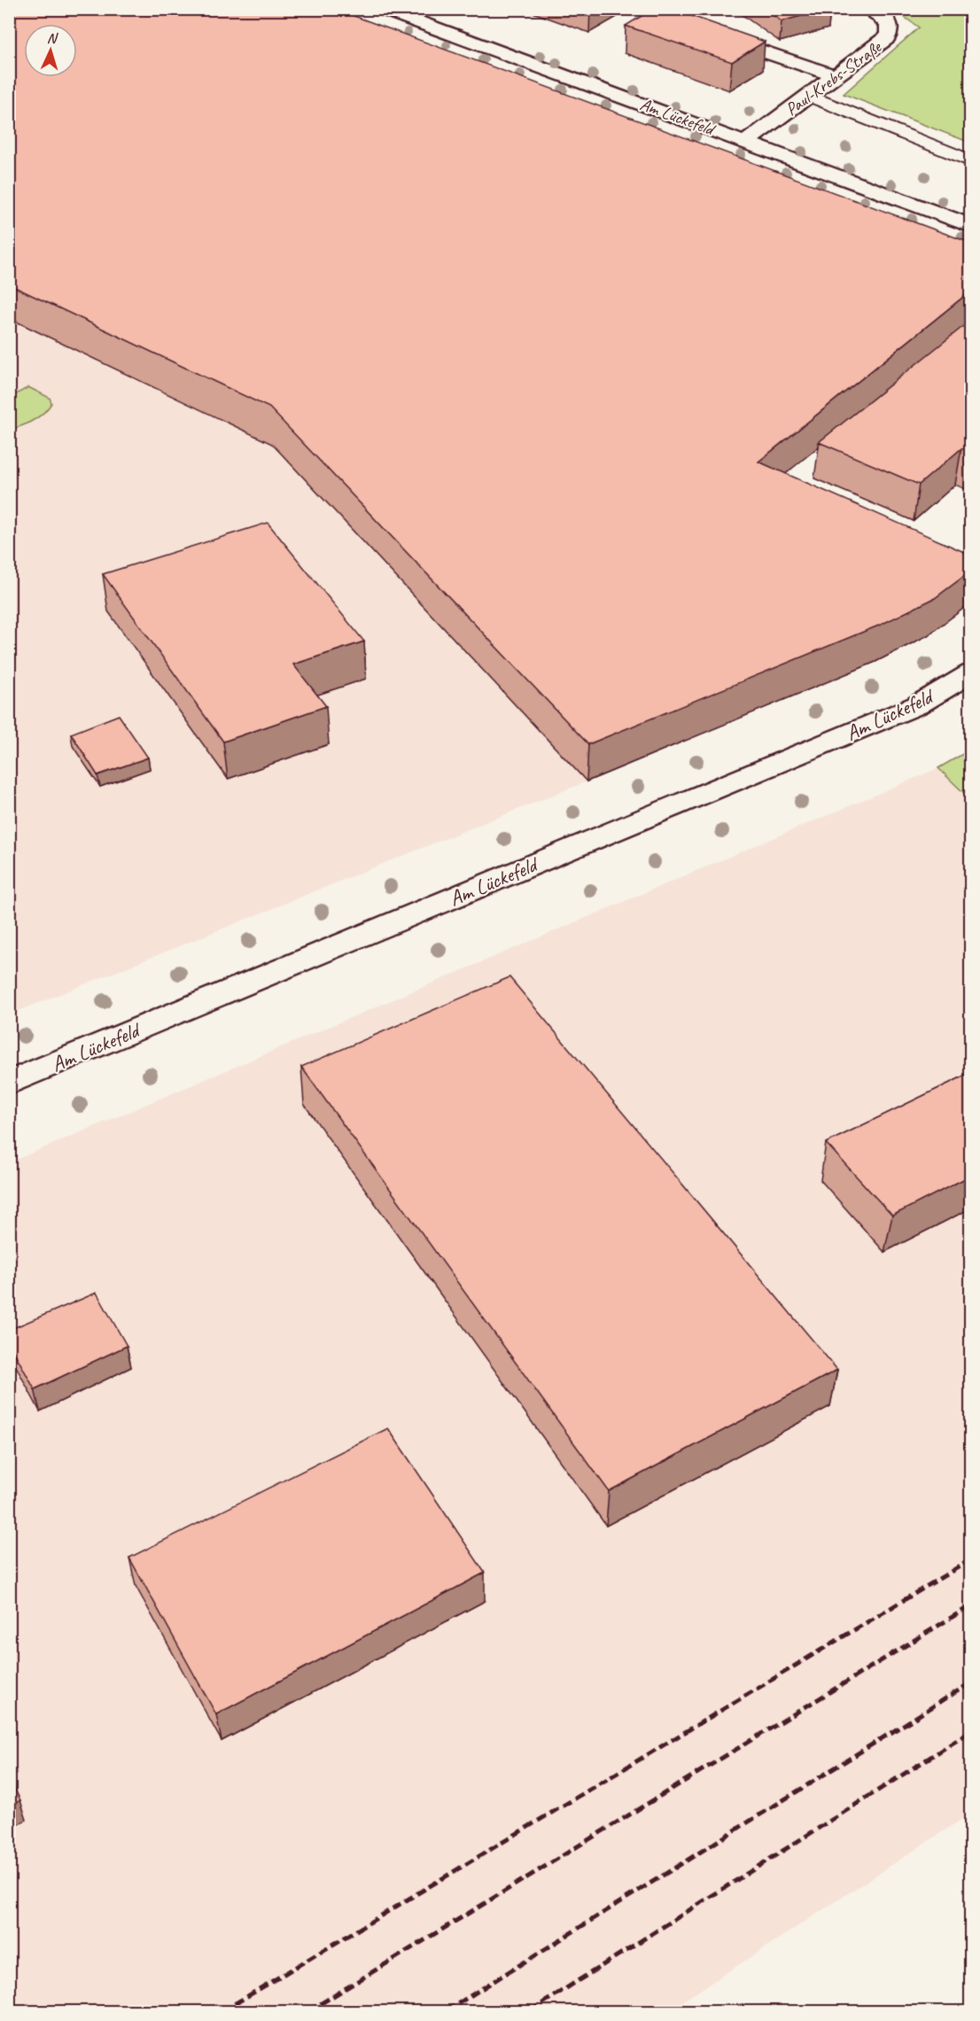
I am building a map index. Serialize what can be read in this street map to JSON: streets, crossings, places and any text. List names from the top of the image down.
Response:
{
  "streets": {
    "street": ["Paul-Krebs-Straße", "Am Lückefeld"]
  },
  "crossings": [
    ["Paul-Krebs-Straße", "Am Lückefeld"]
  ],
  "north": "top"
}
